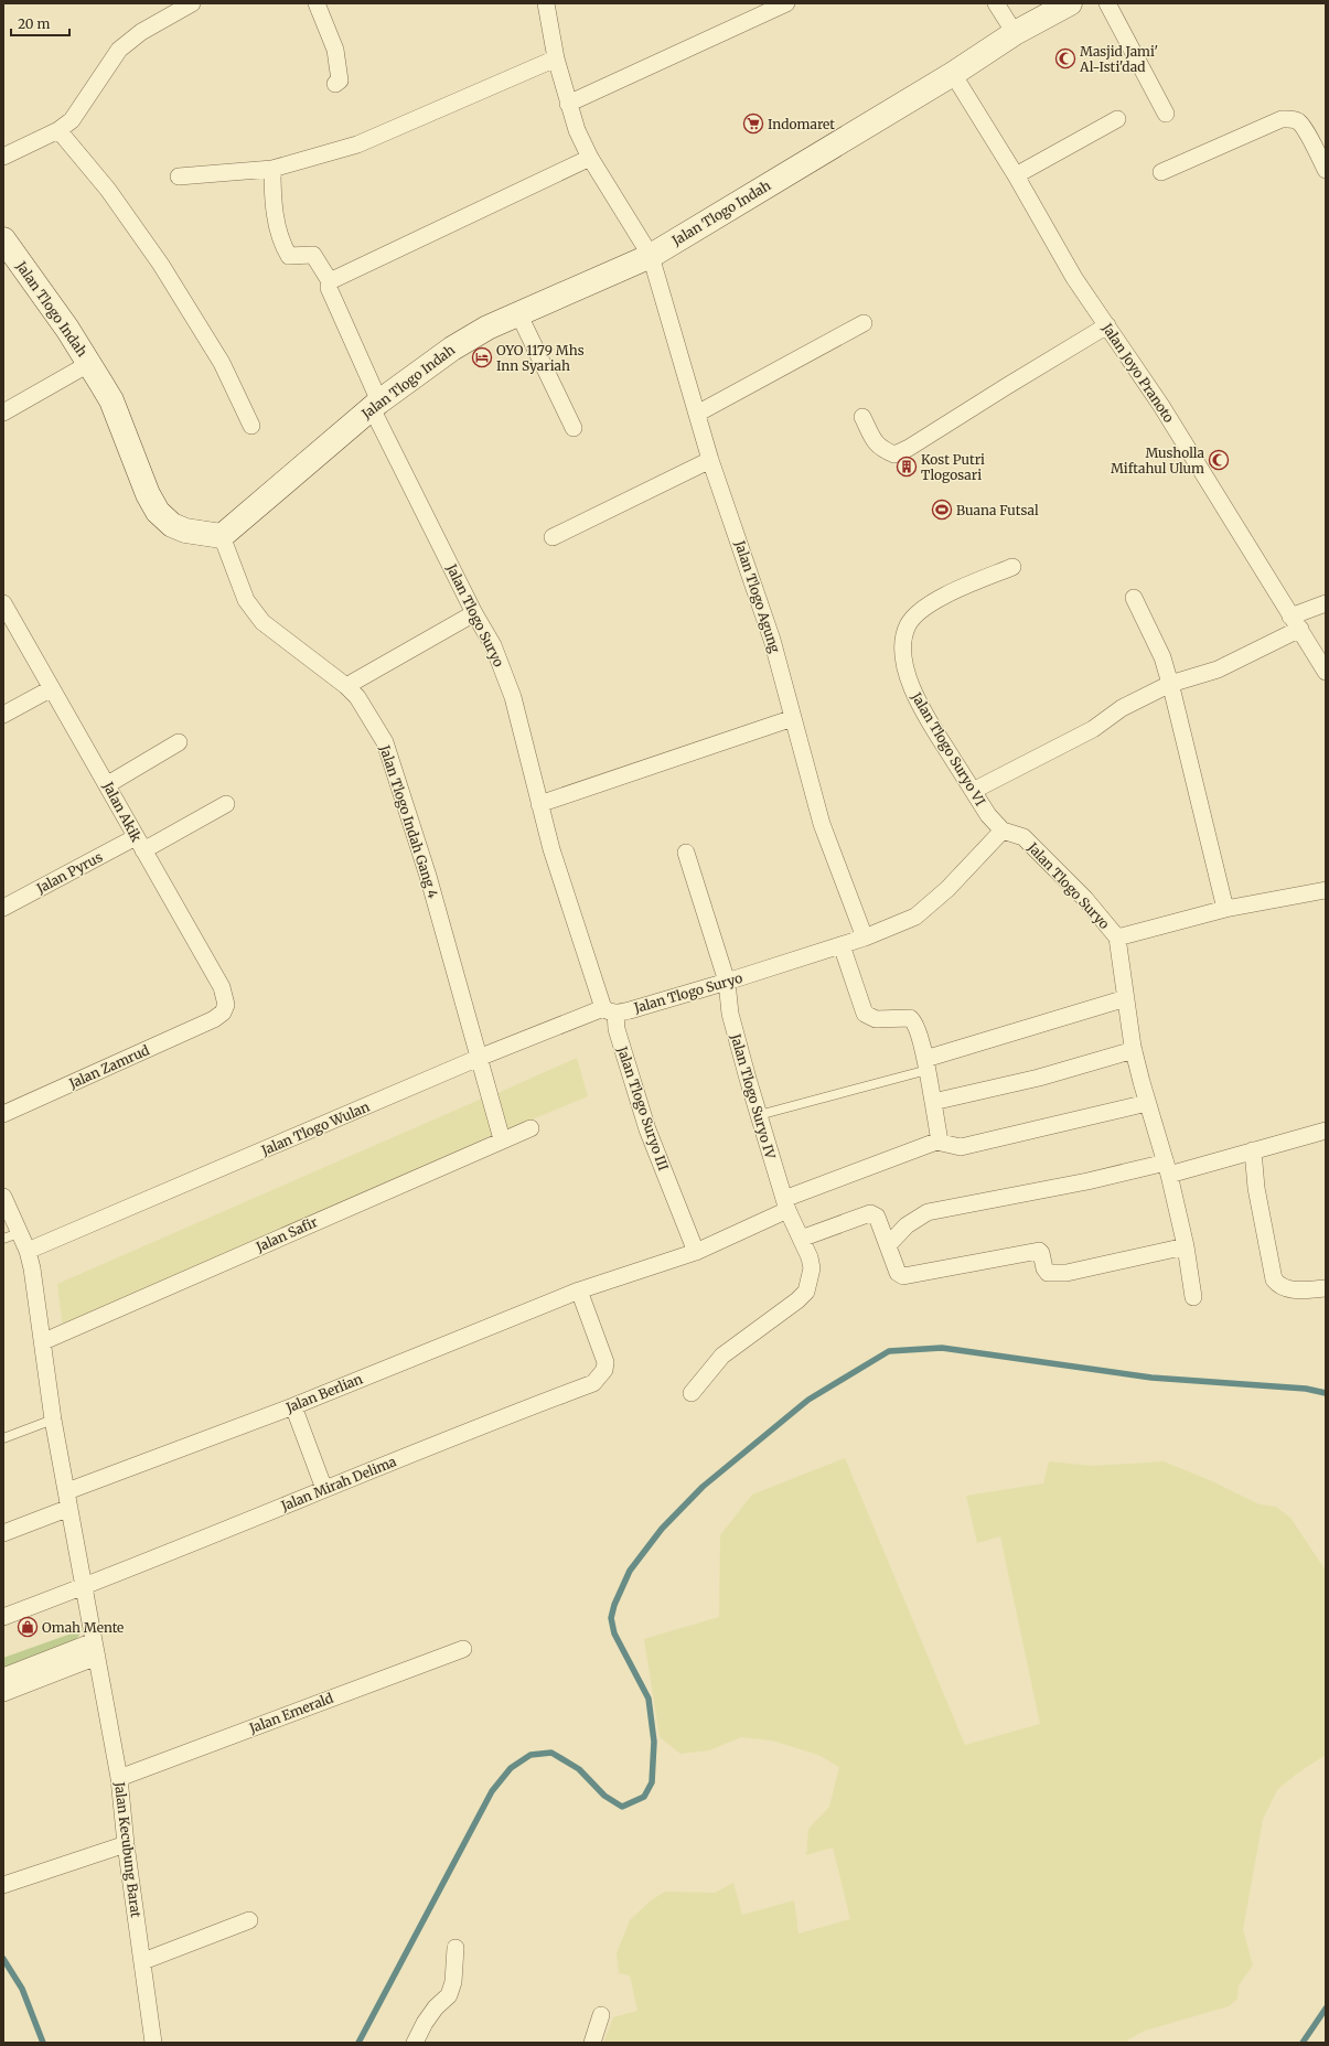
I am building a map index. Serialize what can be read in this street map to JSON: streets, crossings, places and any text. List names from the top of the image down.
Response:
{
  "streets": {
    "street": [
      "Jalan Tlogo Indah",
      "Jalan Joyo Pranoto",
      "Jalan Tlogo Agung",
      "Jalan Tlogo Suryo",
      "Jalan Tlogo Suryo VI",
      "Jalan Akik",
      "Jalan Tlogo Indah Gang 4",
      "Jalan Pyrus",
      "Jalan Zamrud",
      "Jalan Tlogo Suryo IV",
      "Jalan Tlogo Suryo III",
      "Jalan Tlogo Wulan",
      "Jalan Safir",
      "Jalan Berlian",
      "Jalan Mirah Delima",
      "Jalan Emerald",
      "Jalan Kecubung Barat"
    ]
  },
  "crossings": [
    ["Jalan Tlogo Indah", "Jalan Joyo Pranoto"],
    ["Jalan Tlogo Indah", "Jalan Tlogo Agung"],
    ["Jalan Tlogo Indah", "Jalan Tlogo Suryo"],
    ["Jalan Tlogo Indah", "Jalan Tlogo Indah Gang 4"],
    ["Jalan Tlogo Agung", "Jalan Tlogo Suryo"],
    ["Jalan Tlogo Suryo", "Jalan Tlogo Suryo VI"],
    ["Jalan Tlogo Suryo", "Jalan Tlogo Suryo IV"],
    ["Jalan Tlogo Suryo", "Jalan Tlogo Suryo III"],
    ["Jalan Tlogo Suryo", "Jalan Tlogo Wulan"],
    ["Jalan Akik", "Jalan Pyrus"],
    ["Jalan Akik", "Jalan Zamrud"],
    ["Jalan Tlogo Indah Gang 4", "Jalan Tlogo Wulan"],
    ["Jalan Tlogo Indah Gang 4", "Jalan Safir"],
    ["Jalan Tlogo Suryo IV", "Jalan Berlian"],
    ["Jalan Tlogo Suryo III", "Jalan Tlogo Wulan"],
    ["Jalan Tlogo Suryo III", "Jalan Berlian"],
    ["Jalan Tlogo Wulan", "Jalan Kecubung Barat"],
    ["Jalan Safir", "Jalan Kecubung Barat"],
    ["Jalan Berlian", "Jalan Mirah Delima"],
    ["Jalan Berlian", "Jalan Kecubung Barat"],
    ["Jalan Mirah Delima", "Jalan Kecubung Barat"],
    ["Jalan Emerald", "Jalan Kecubung Barat"]
  ],
  "places": {
    "mosque": ["Masjid Jami' Al-Isti'dad", "Musholla Miftahul Ulum"],
    "supermarket": ["Indomaret"],
    "hotel": ["OYO 1179 Mhs Inn Syariah"],
    "building": ["Kost Putri Tlogosari"],
    "sports": ["Buana Futsal"],
    "shop": ["Omah Mente"]
  },
  "scale_bar": "20 m"
}
